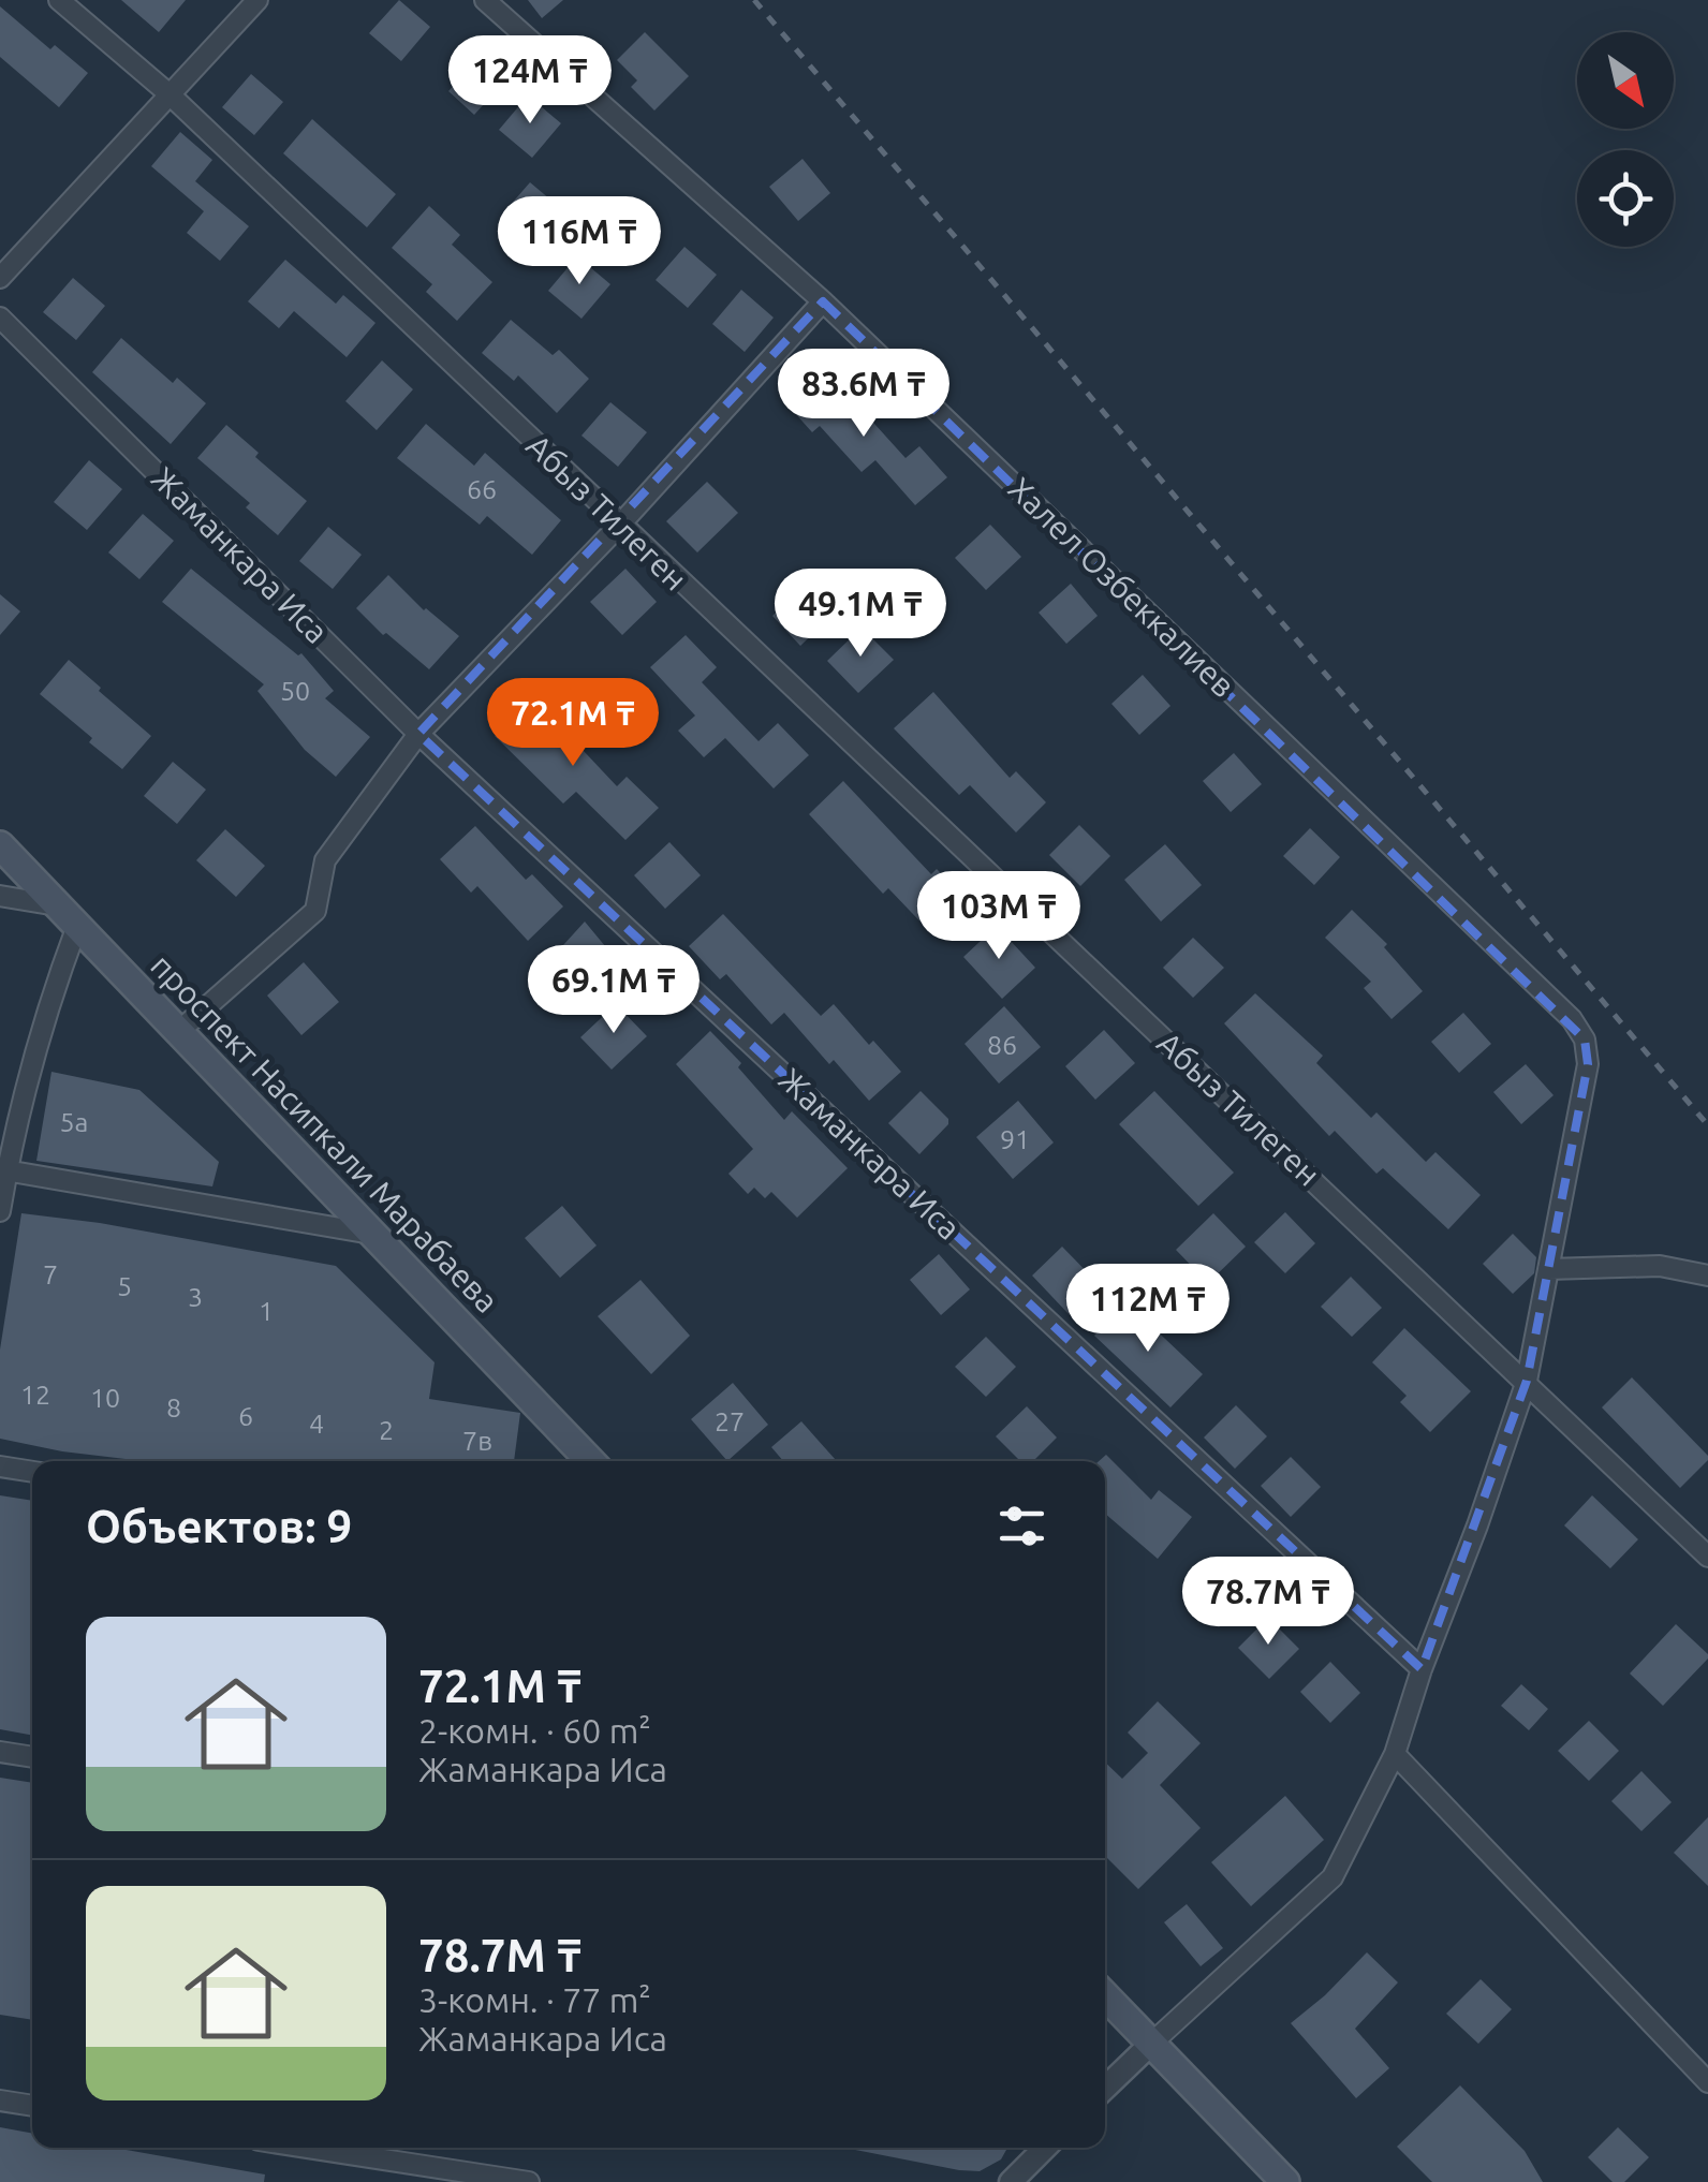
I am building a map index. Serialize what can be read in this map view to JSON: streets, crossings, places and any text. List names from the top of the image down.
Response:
{
  "streets": {
    "main road": ["проспект Насипкали Марабаева"],
    "street": ["Абыз Тилеген", "Жаманкара Иса", "Халел Озбеккалиев"]
  },
  "house_numbers": [
    "66",
    "50",
    "86",
    "5а",
    "91",
    "7",
    "5",
    "3",
    "1",
    "12",
    "10",
    "8",
    "6",
    "27",
    "4",
    "2",
    "7в"
  ],
  "north": "bottom right",
  "page": {
    "price": [
      "124M ₸",
      "116M ₸",
      "83.6M ₸",
      "49.1M ₸",
      "72.1M ₸",
      "103M ₸",
      "69.1M ₸",
      "112M ₸",
      "78.7M ₸"
    ],
    "heading": "Объектов: 9",
    "list": [
      {
        "name": "72.1M ₸",
        "note": "2-комн. · 60 m² · Жаманкара Иса"
      },
      {
        "name": "78.7M ₸",
        "note": "3-комн. · 77 m² · Жаманкара Иса"
      }
    ]
  }
}
